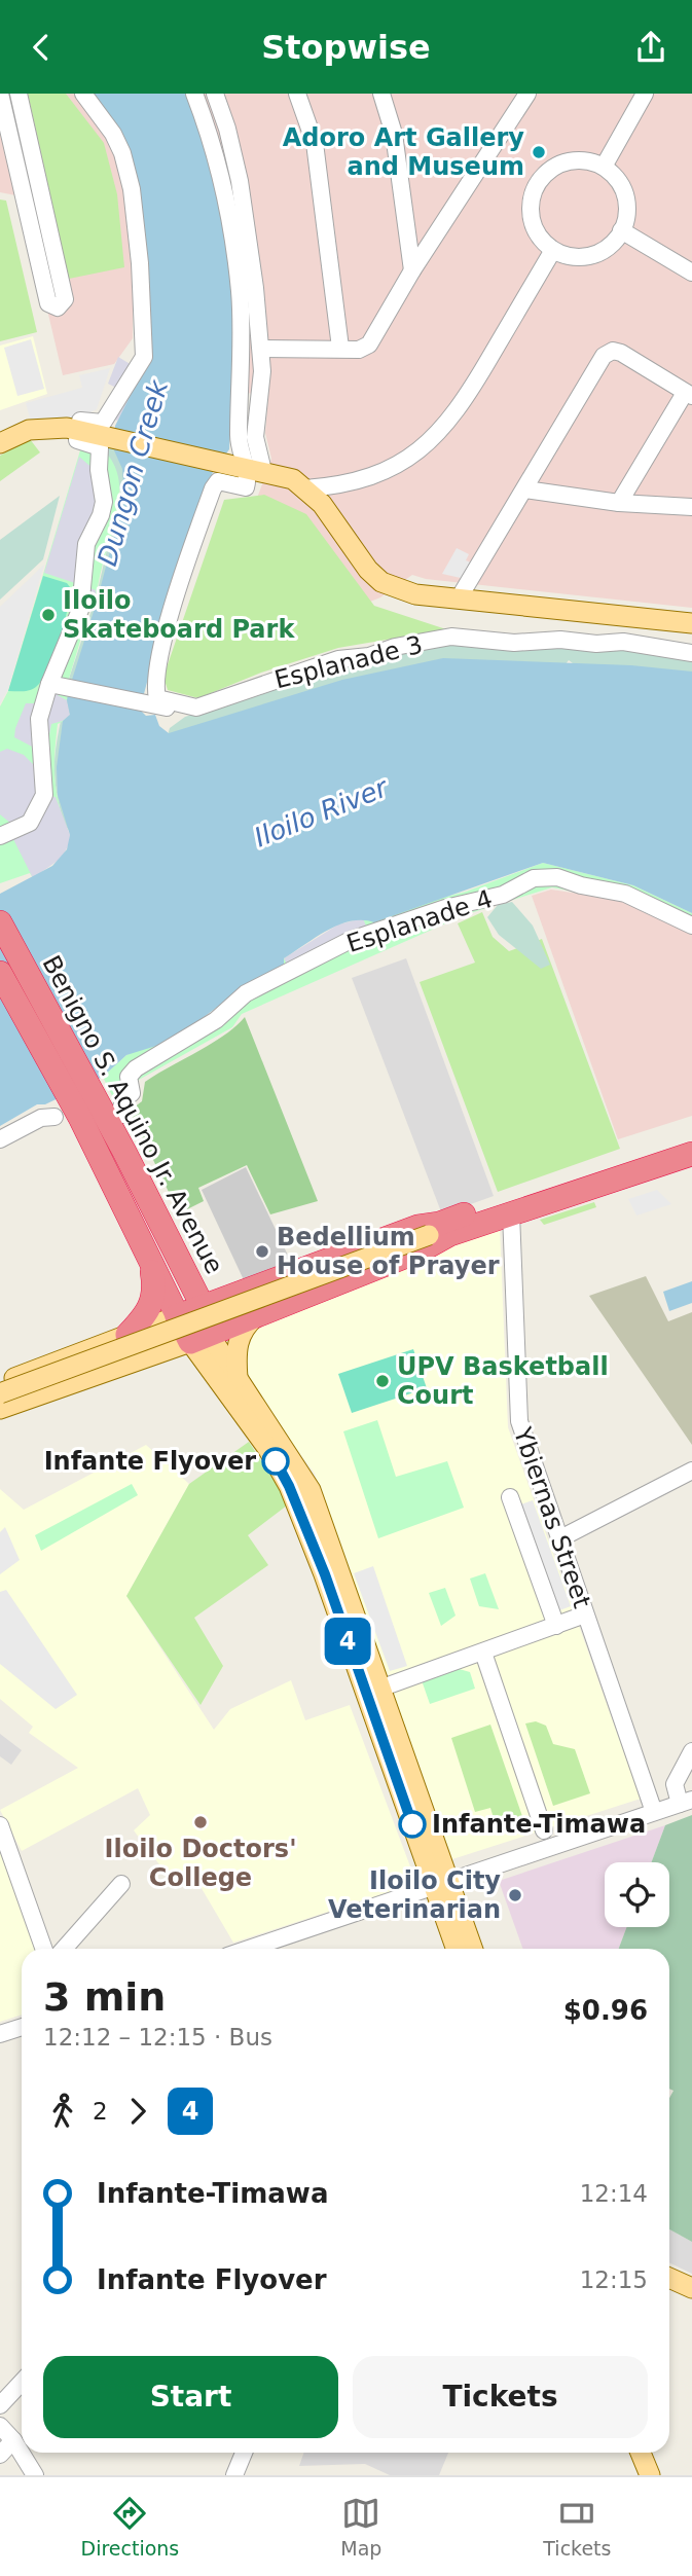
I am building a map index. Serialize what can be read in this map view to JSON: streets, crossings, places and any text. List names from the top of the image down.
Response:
{
  "streets": {
    "highway": ["Benigno S. Aquino Jr. Avenue"],
    "street": ["Esplanade 3", "Esplanade 4", "Ybiernas Street"]
  },
  "crossings": [
    ["Esplanade 4", "Benigno S. Aquino Jr. Avenue"]
  ],
  "water": ["Dungon Creek", "Iloilo River"],
  "places": [
    "Adoro Art Gallery and Museum",
    "Iloilo Skateboard Park",
    "Bedellium House of Prayer",
    "UPV Basketball Court",
    "Infante Flyover",
    "Iloilo Doctors' College",
    "Infante-Timawa",
    "Iloilo City Veterinarian"
  ],
  "lines": ["bus line 4"],
  "page": {
    "header": "Stopwise",
    "on_map": "4",
    "heading": ["3 min", "12:12 – 12:15 · Bus", "$0.96"],
    "legs": ["2", "4"],
    "list": [
      {
        "name": "Infante-Timawa",
        "value": "12:14"
      },
      {
        "name": "Infante Flyover",
        "value": "12:15"
      }
    ],
    "buttons": ["Start", "Tickets"],
    "tabs": ["Directions", "Map", "Tickets"]
  }
}
